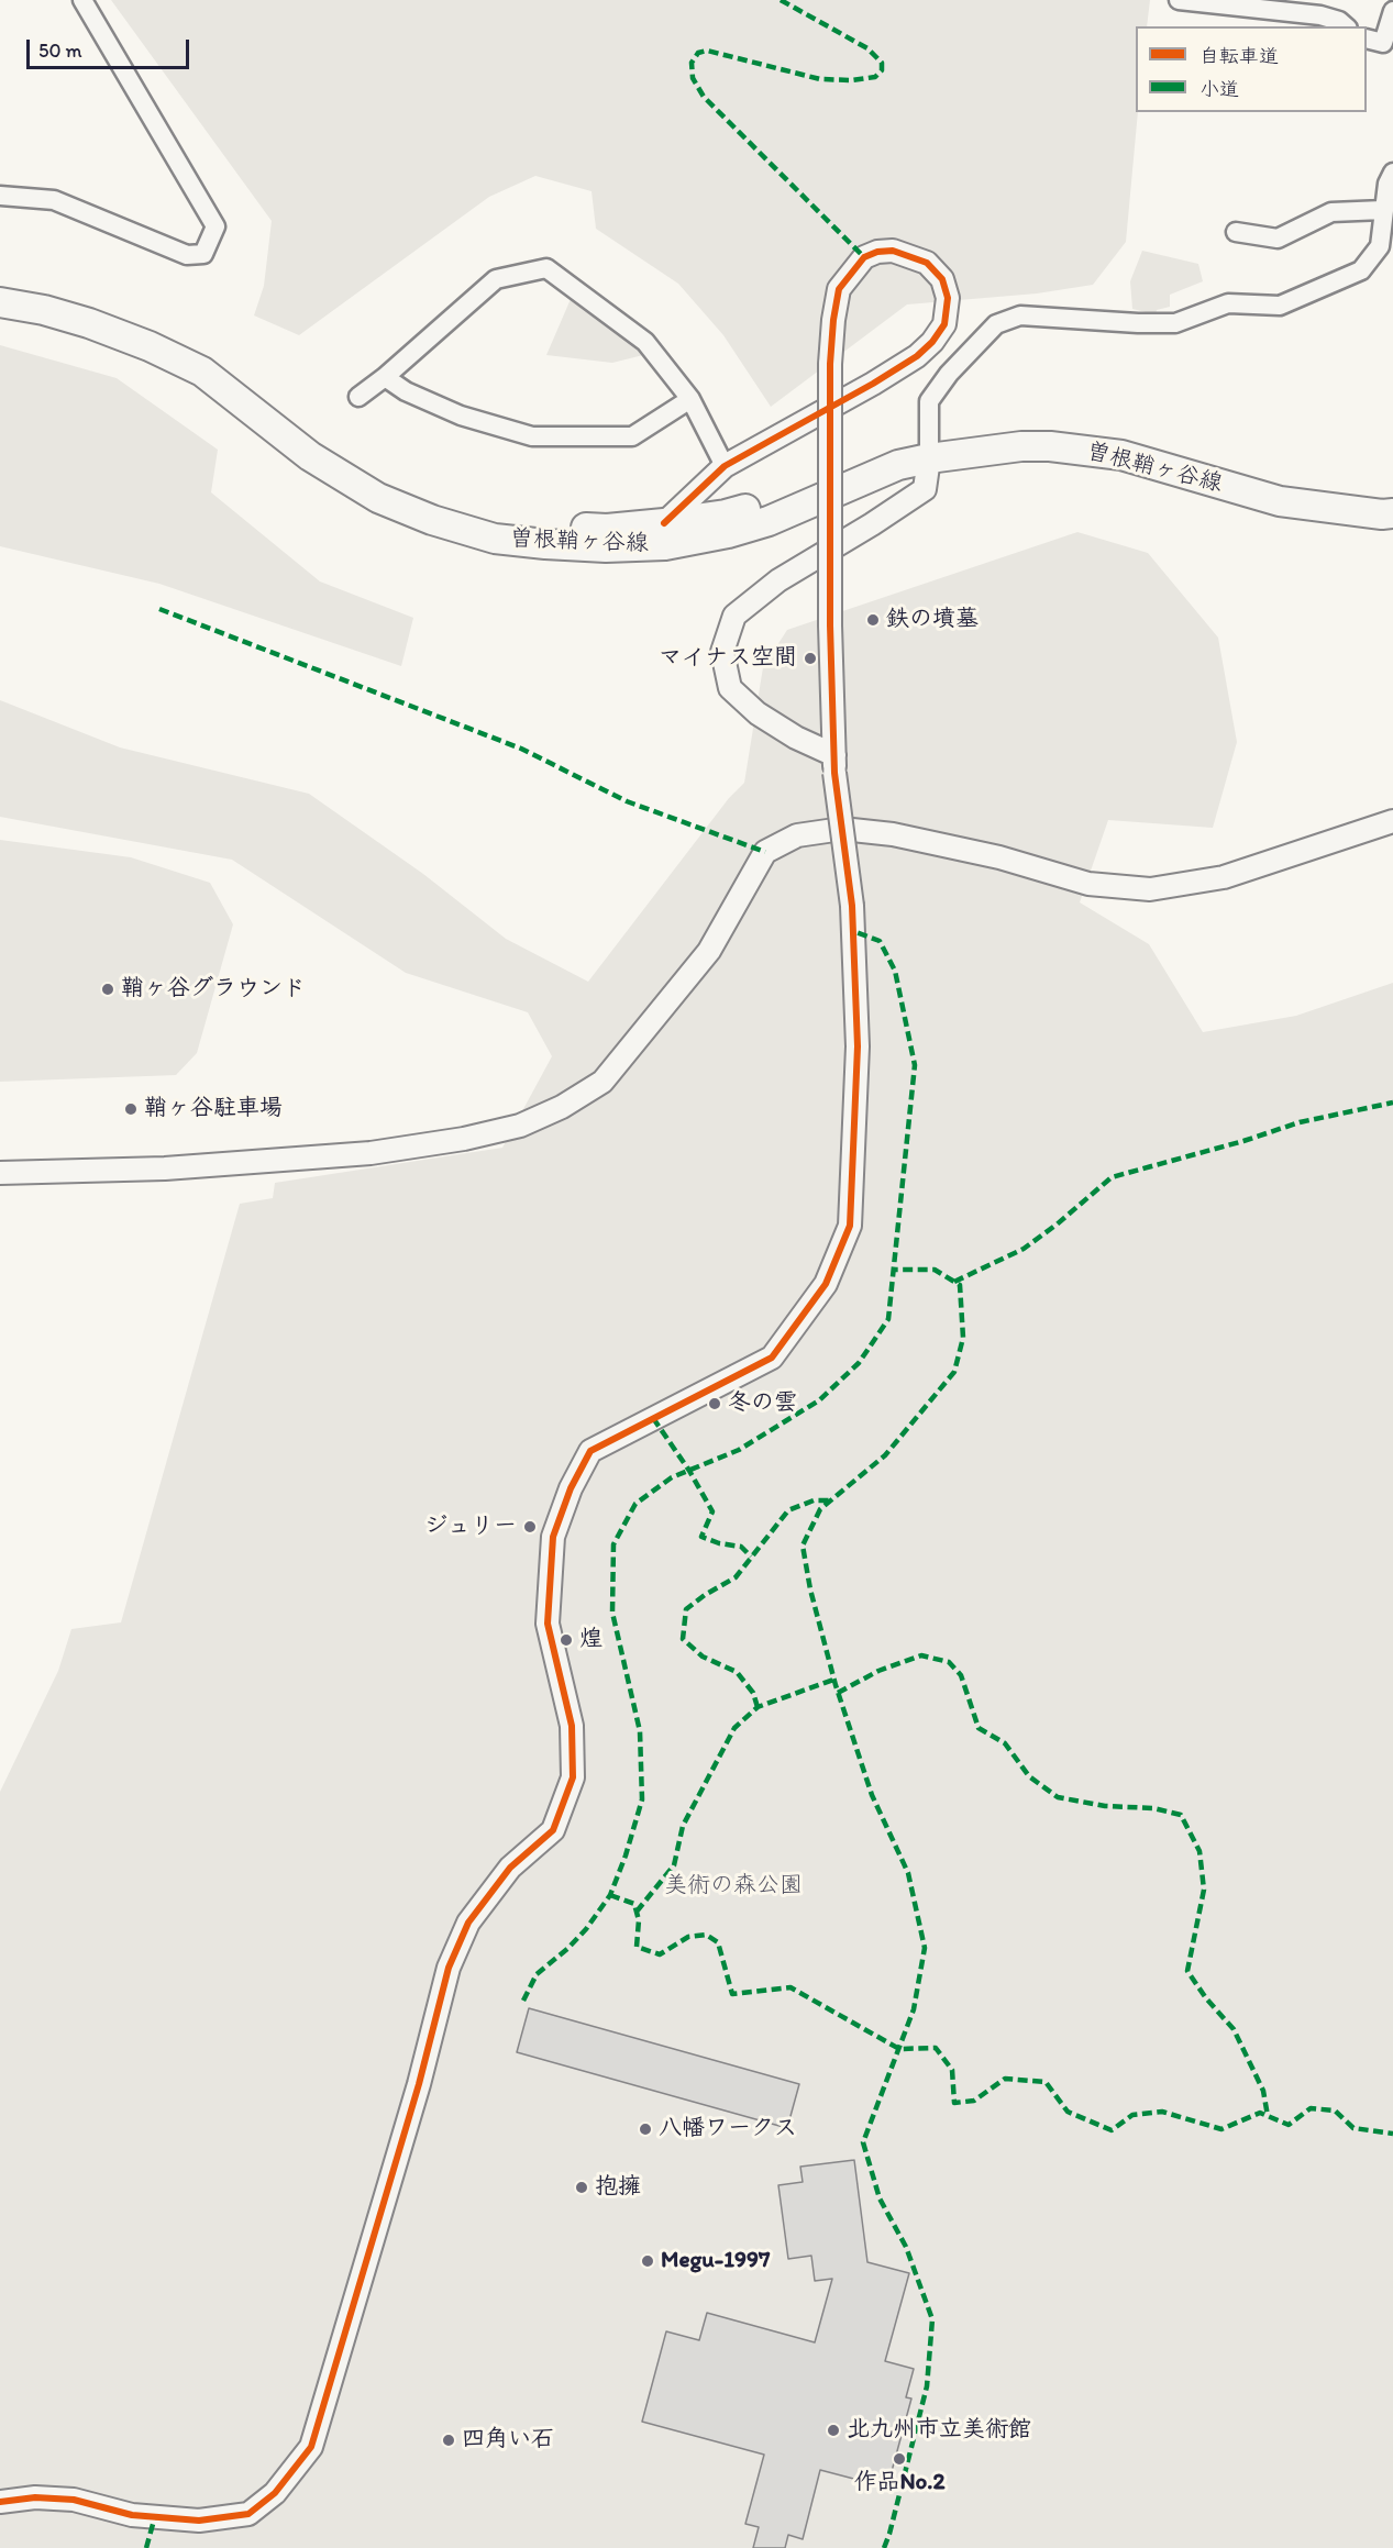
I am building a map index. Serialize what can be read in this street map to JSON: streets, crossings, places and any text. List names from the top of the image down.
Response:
{
  "streets": {
    "main road": ["曽根鞘ヶ谷線"]
  },
  "parks": ["美術の森公園"],
  "places": [
    "鉄の墳墓",
    "マイナス空間",
    "鞘ヶ谷グラウンド",
    "鞘ヶ谷駐車場",
    "冬の雲",
    "ジュリー",
    "煌",
    "八幡ワークス",
    "抱擁",
    "Megu-1997",
    "北九州市立美術館",
    "四角い石",
    "作品No.2"
  ],
  "legend": ["自転車道", "小道"],
  "scale_bar": "50 m"
}
